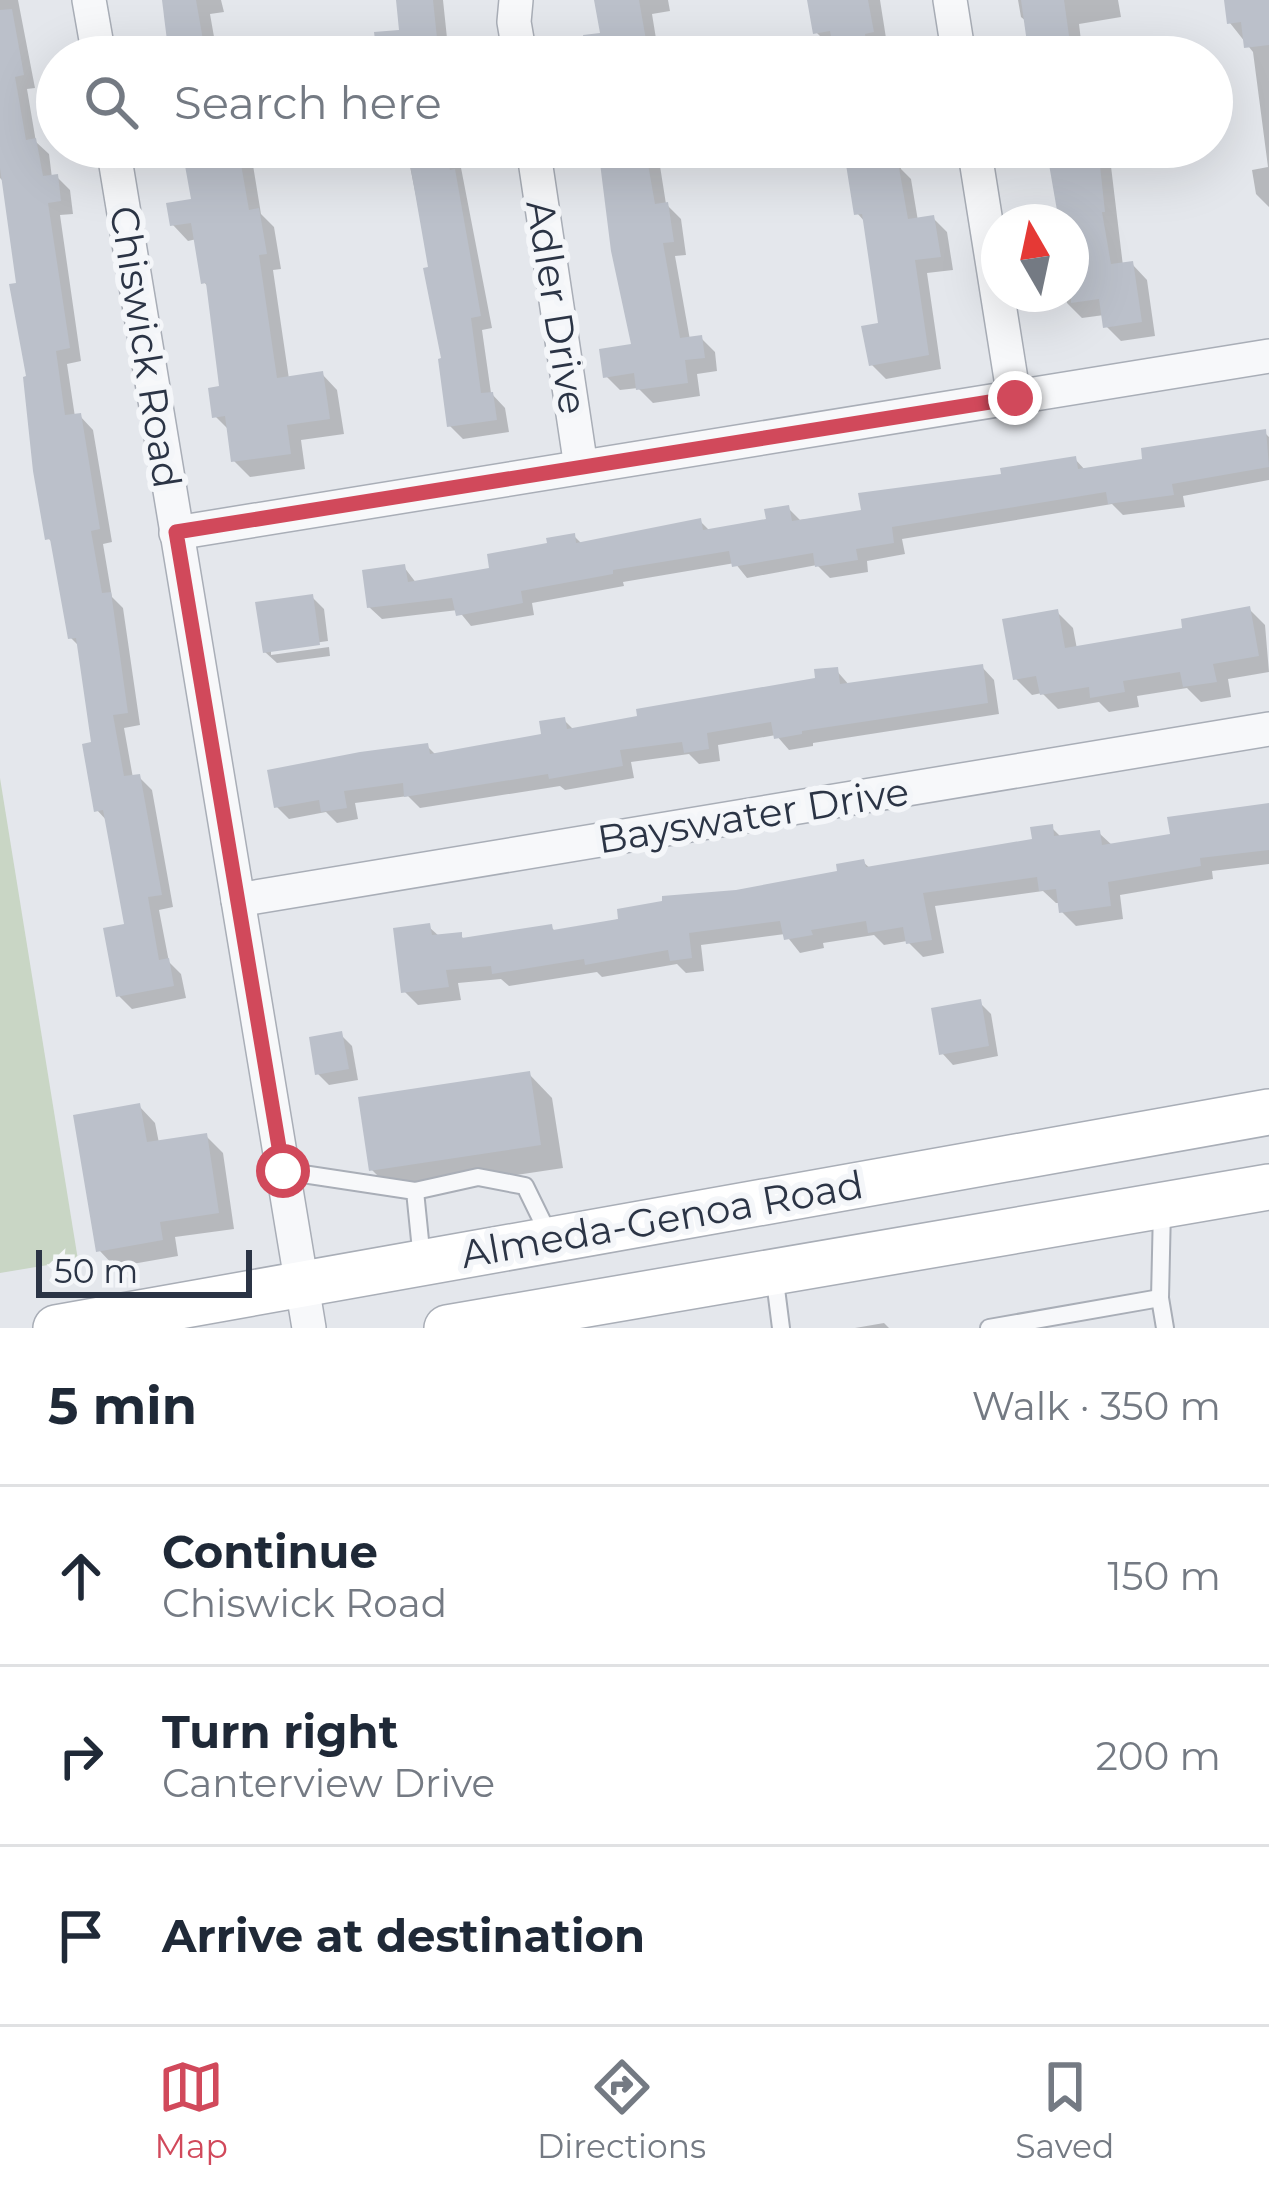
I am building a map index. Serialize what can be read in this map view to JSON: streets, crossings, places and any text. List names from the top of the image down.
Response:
{
  "streets": {
    "main road": ["Almeda-Genoa Road"],
    "street": ["Adler Drive", "Chiswick Road", "Bayswater Drive"]
  },
  "crossings": [
    ["Chiswick Road", "Bayswater Drive"],
    ["Chiswick Road", "Almeda-Genoa Road"]
  ],
  "scale_bar": "50 m",
  "north": "top",
  "page": {
    "search": "Search here",
    "scale": "50 m",
    "heading": ["5 min", "Walk · 350 m"],
    "list": [
      ["Continue", "Chiswick Road", "150 m"],
      ["Turn right", "Canterview Drive", "200 m"],
      "Arrive at destination"
    ],
    "nav": ["Map", "Directions", "Saved"]
  }
}
